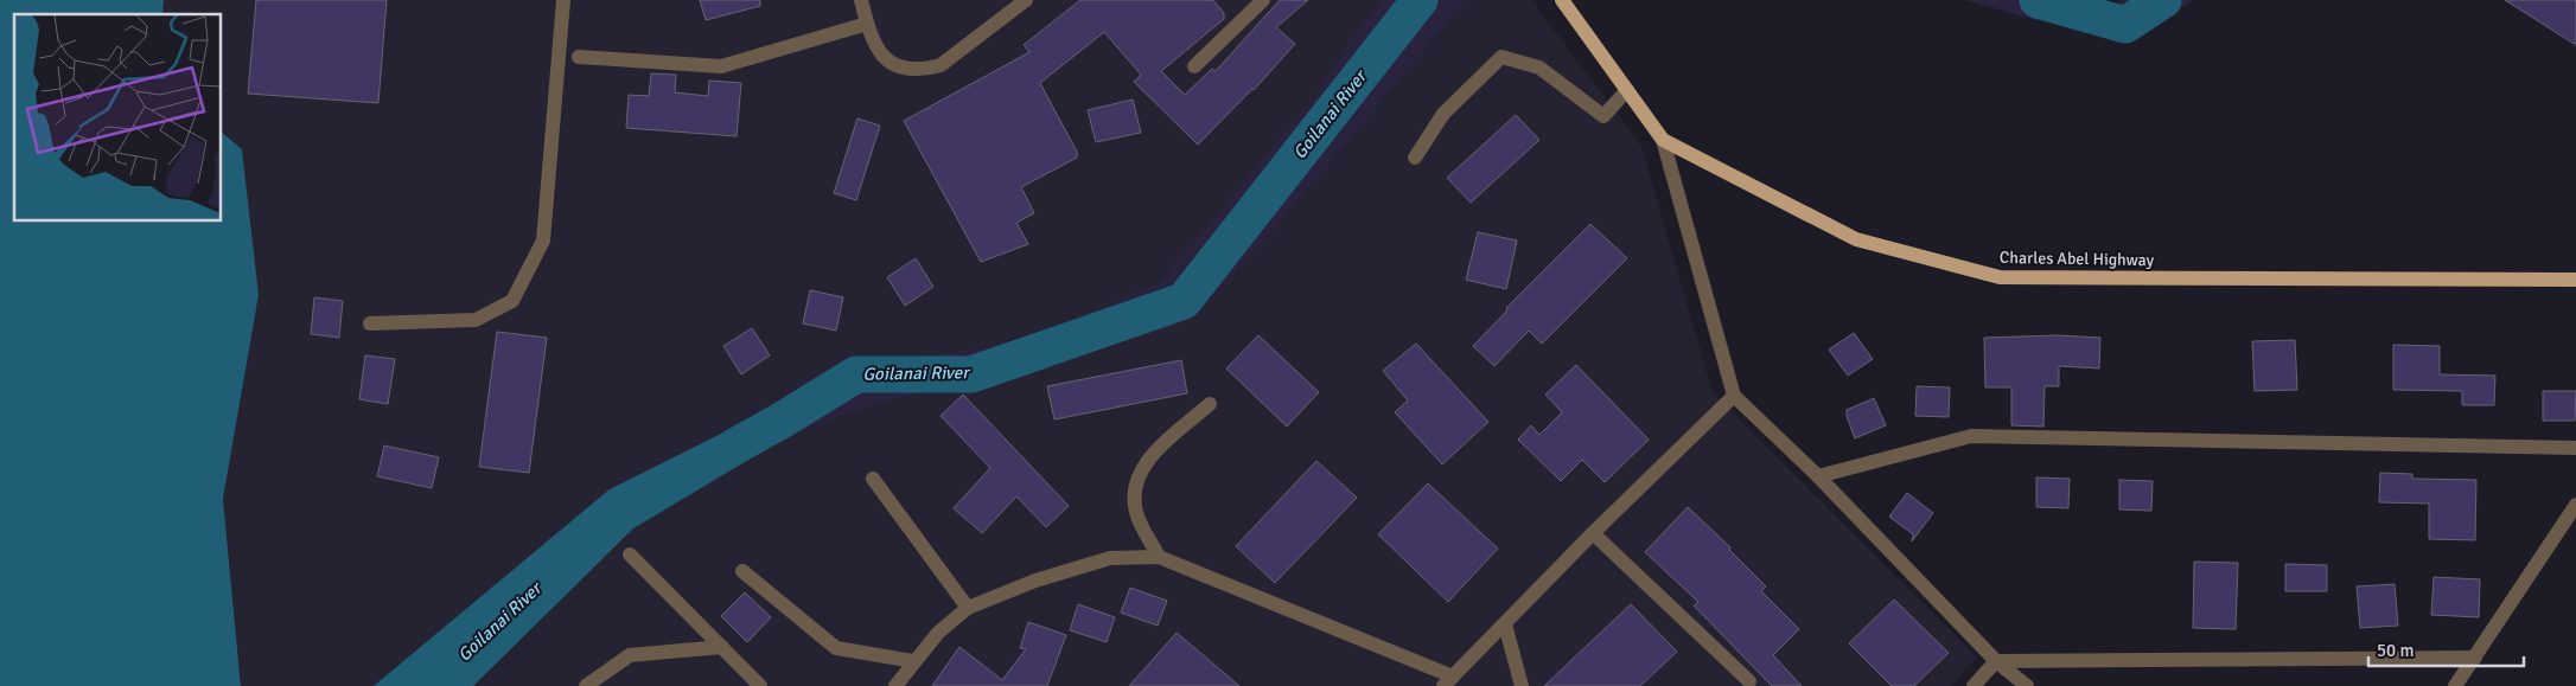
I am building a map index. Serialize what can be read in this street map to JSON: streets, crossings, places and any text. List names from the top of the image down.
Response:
{
  "streets": {
    "main road": ["Charles Abel Highway"]
  },
  "water": ["Goilanai River"],
  "scale_bar": "50 m"
}
